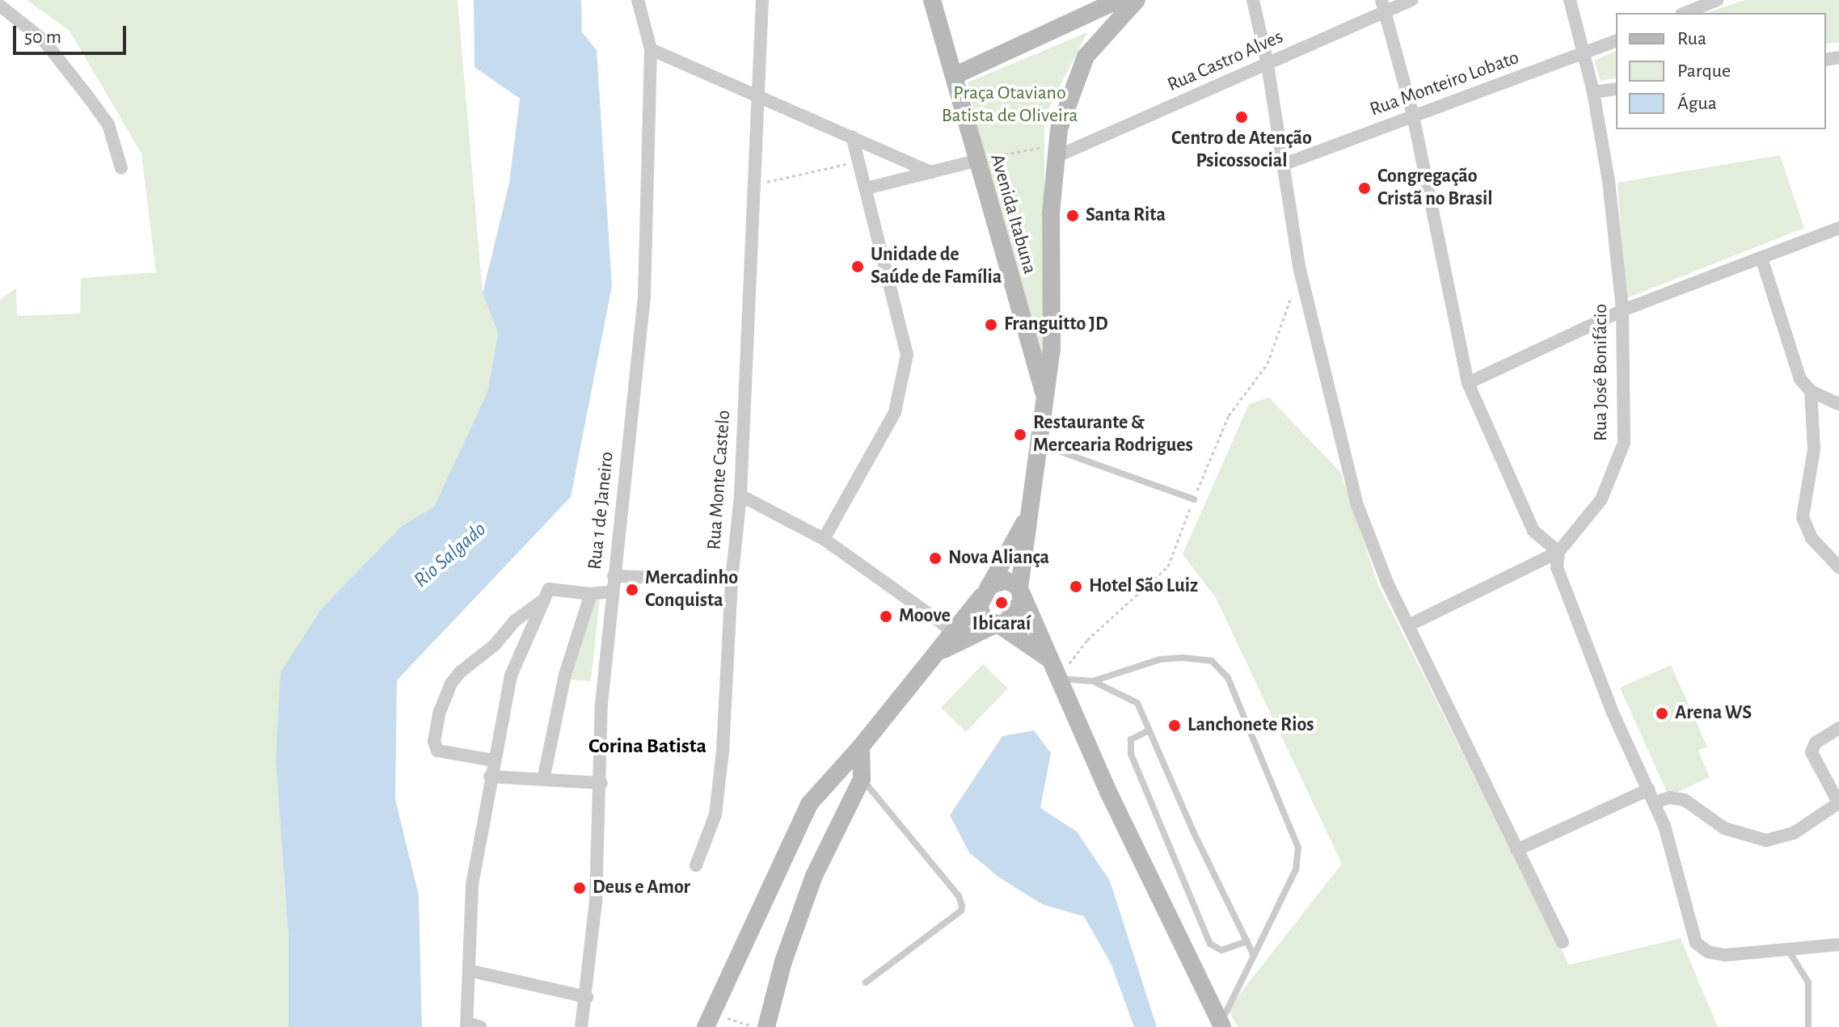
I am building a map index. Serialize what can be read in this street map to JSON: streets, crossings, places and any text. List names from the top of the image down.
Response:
{
  "streets": {
    "main road": ["Avenida Itabuna"],
    "street": [
      "Rua Castro Alves",
      "Rua Monteiro Lobato",
      "Rua José Bonifácio",
      "Rua Monte Castelo",
      "Rua 1 de Janeiro"
    ]
  },
  "crossings": [
    ["Rua Monteiro Lobato", "Rua José Bonifácio"]
  ],
  "districts": ["Corina Batista"],
  "water": ["Rio Salgado"],
  "parks": ["Praça Otaviano Batista de Oliveira"],
  "places": [
    "Centro de Atenção Psicossocial",
    "Congregação Cristã no Brasil",
    "Santa Rita",
    "Unidade de Saúde de Família",
    "Franguitto JD",
    "Restaurante & Mercearia Rodrigues",
    "Nova Aliança",
    "Hotel São Luiz",
    "Mercadinho Conquista",
    "Ibicaraí",
    "Moove",
    "Arena WS",
    "Lanchonete Rios",
    "Deus e Amor"
  ],
  "legend": ["Rua", "Parque", "Água"],
  "scale_bar": "50 m"
}
